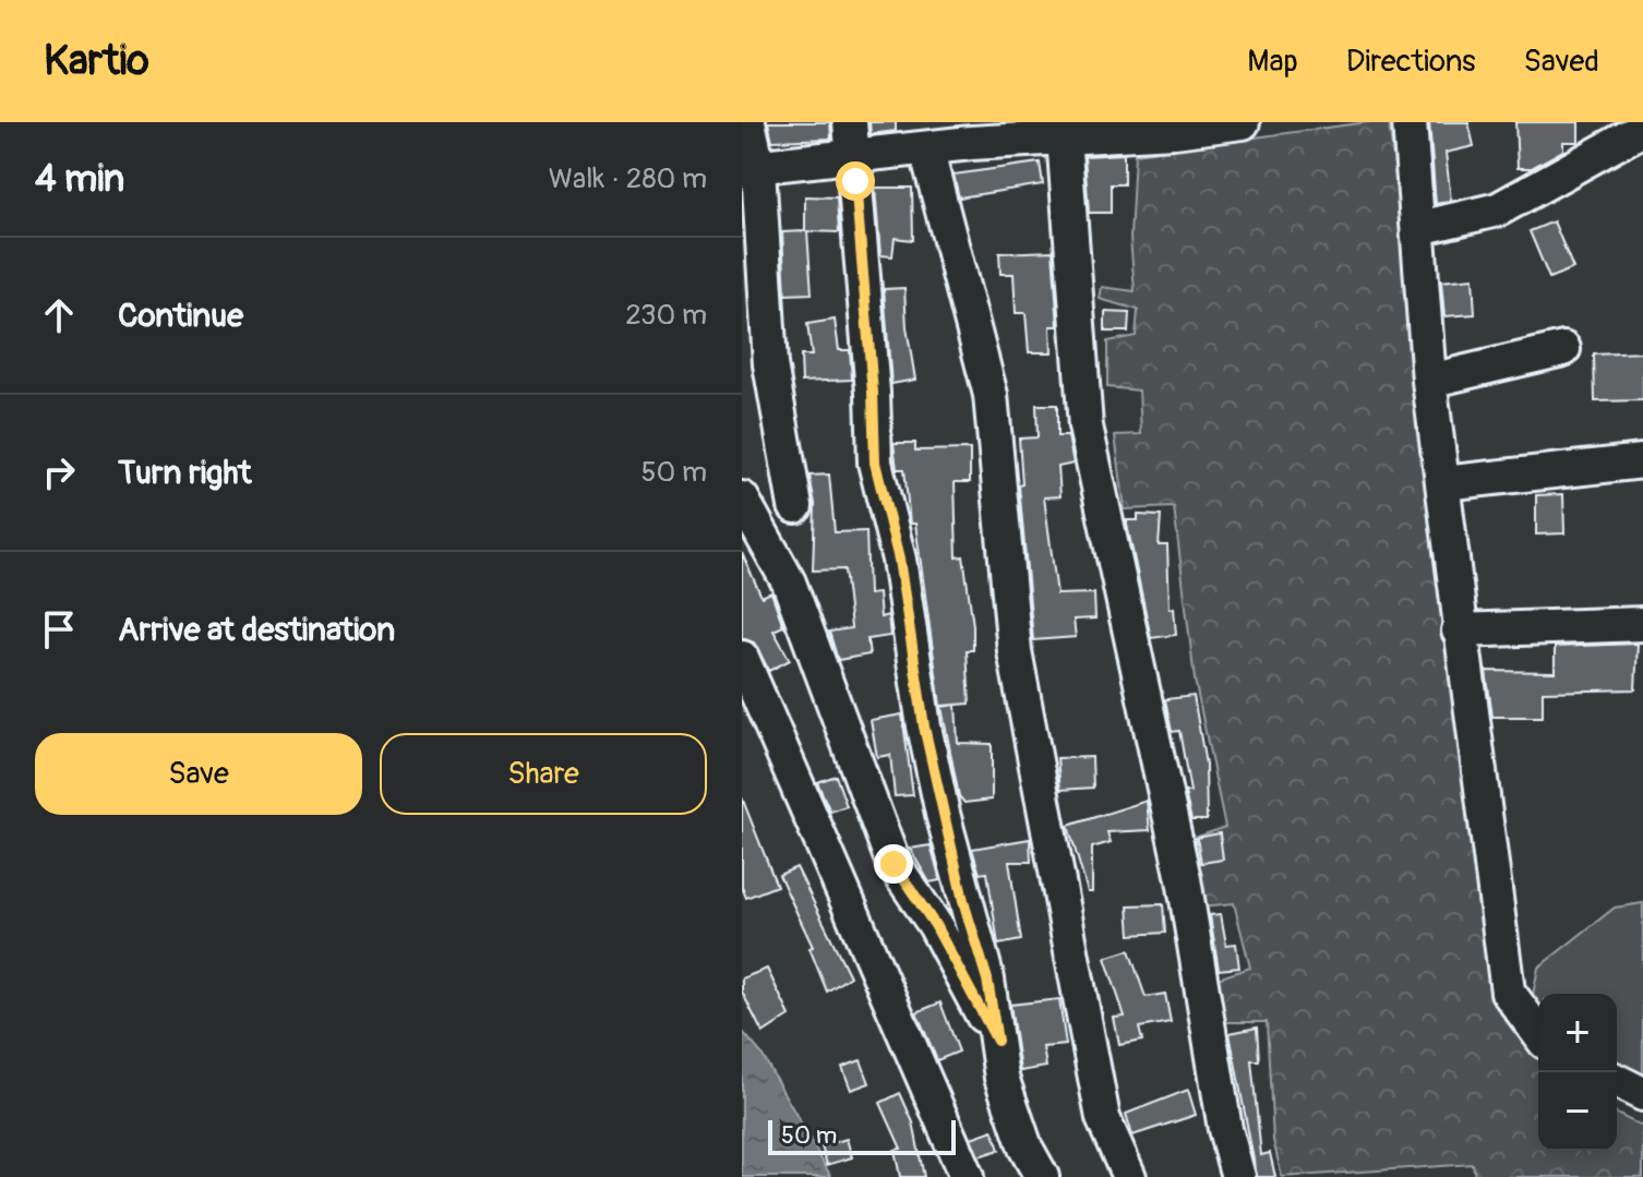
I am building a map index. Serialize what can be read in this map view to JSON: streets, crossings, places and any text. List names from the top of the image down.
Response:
{
  "scale_bar": "50 m",
  "page": {
    "header": "Kartio",
    "nav": ["Map", "Directions", "Saved"],
    "heading": ["4 min", "Walk · 280 m"],
    "list": [
      ["Continue", "230 m"],
      ["Turn right", "50 m"],
      "Arrive at destination"
    ],
    "buttons": ["Save", "Share"],
    "map_buttons": ["+", "−"],
    "scale": "50 m"
  }
}
